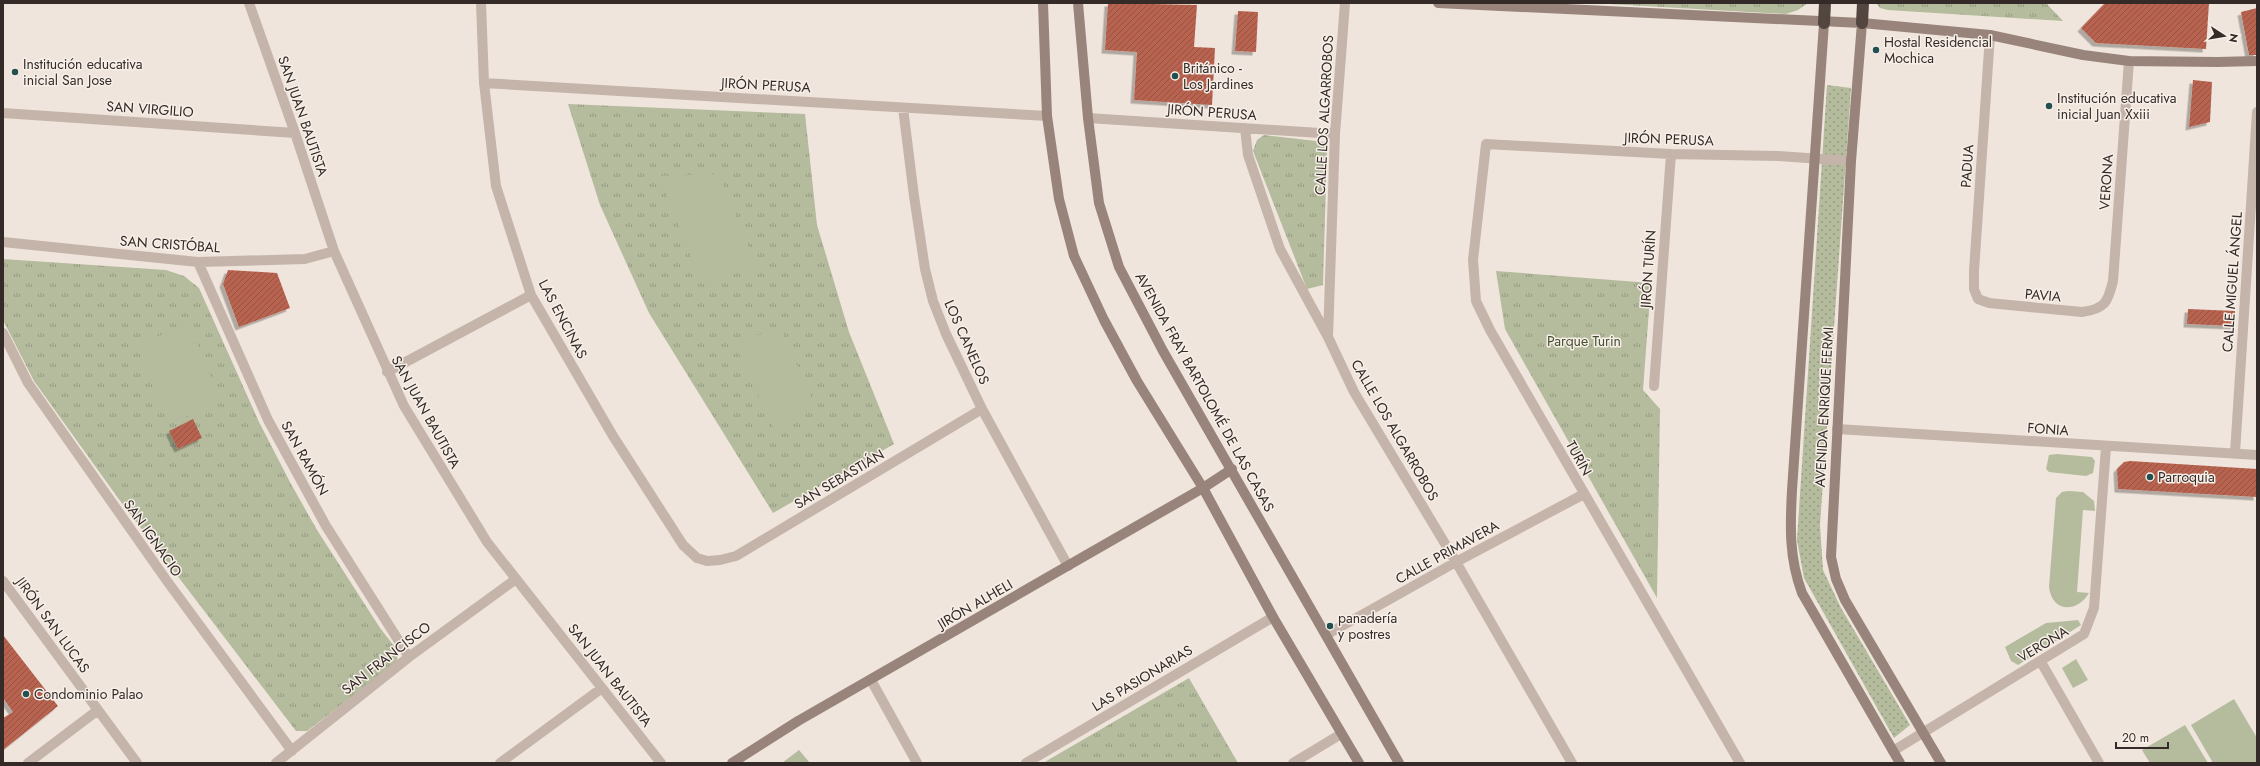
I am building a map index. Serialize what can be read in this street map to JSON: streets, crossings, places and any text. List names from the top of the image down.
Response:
{
  "streets": {
    "street": [
      "JIRÓN PERUSA",
      "SAN VIRGILIO",
      "CALLE LOS ALGARROBOS",
      "SAN JUAN BAUTISTA",
      "PADUA",
      "VERONA",
      "SAN CRISTÓBAL",
      "JIRÓN TURÍN",
      "CALLE MIGUEL ÁNGEL",
      "PAVIA",
      "LAS ENCINAS",
      "LOS CANELOS",
      "AVENIDA FRAY BARTOLOMÉ DE LAS CASAS",
      "AVENIDA ENRIQUE FERMI",
      "FONIA",
      "SAN RAMÓN",
      "TURÍN",
      "SAN SEBASTIÁN",
      "SAN IGNACIO",
      "CALLE PRIMAVERA",
      "JIRÓN ALHELI",
      "JIRÓN SAN LUCAS",
      "SAN FRANCISCO",
      "LAS PASIONARIAS"
    ]
  },
  "crossings": [
    ["JIRÓN PERUSA", "CALLE LOS ALGARROBOS"],
    ["JIRÓN PERUSA", "JIRÓN TURÍN"],
    ["JIRÓN PERUSA", "LAS ENCINAS"],
    ["JIRÓN PERUSA", "LOS CANELOS"],
    ["JIRÓN PERUSA", "AVENIDA FRAY BARTOLOMÉ DE LAS CASAS"],
    ["JIRÓN PERUSA", "AVENIDA ENRIQUE FERMI"],
    ["JIRÓN PERUSA", "TURÍN"],
    ["SAN VIRGILIO", "SAN JUAN BAUTISTA"],
    ["CALLE LOS ALGARROBOS", "CALLE PRIMAVERA"],
    ["SAN JUAN BAUTISTA", "SAN CRISTÓBAL"],
    ["SAN JUAN BAUTISTA", "SAN FRANCISCO"],
    ["PADUA", "PAVIA"],
    ["VERONA", "PAVIA"],
    ["VERONA", "AVENIDA ENRIQUE FERMI"],
    ["VERONA", "FONIA"],
    ["SAN CRISTÓBAL", "SAN RAMÓN"],
    ["CALLE MIGUEL ÁNGEL", "FONIA"],
    ["LAS ENCINAS", "SAN SEBASTIÁN"],
    ["LOS CANELOS", "SAN SEBASTIÁN"],
    ["LOS CANELOS", "JIRÓN ALHELI"],
    ["AVENIDA FRAY BARTOLOMÉ DE LAS CASAS", "CALLE PRIMAVERA"],
    ["AVENIDA FRAY BARTOLOMÉ DE LAS CASAS", "JIRÓN ALHELI"],
    ["AVENIDA ENRIQUE FERMI", "FONIA"],
    ["SAN RAMÓN", "SAN FRANCISCO"],
    ["TURÍN", "CALLE PRIMAVERA"],
    ["SAN IGNACIO", "SAN FRANCISCO"]
  ],
  "parks": ["Parque Turin"],
  "places": [
    "Hostal Residencial Mochica",
    "Institución educativa inicial San Jose",
    "Británico - Los Jardines",
    "Institución educativa inicial Juan Xxiii",
    "Parroquia",
    "panadería y postres",
    "Condominio Palao"
  ],
  "scale_bar": "20 m",
  "north": "right"
}
